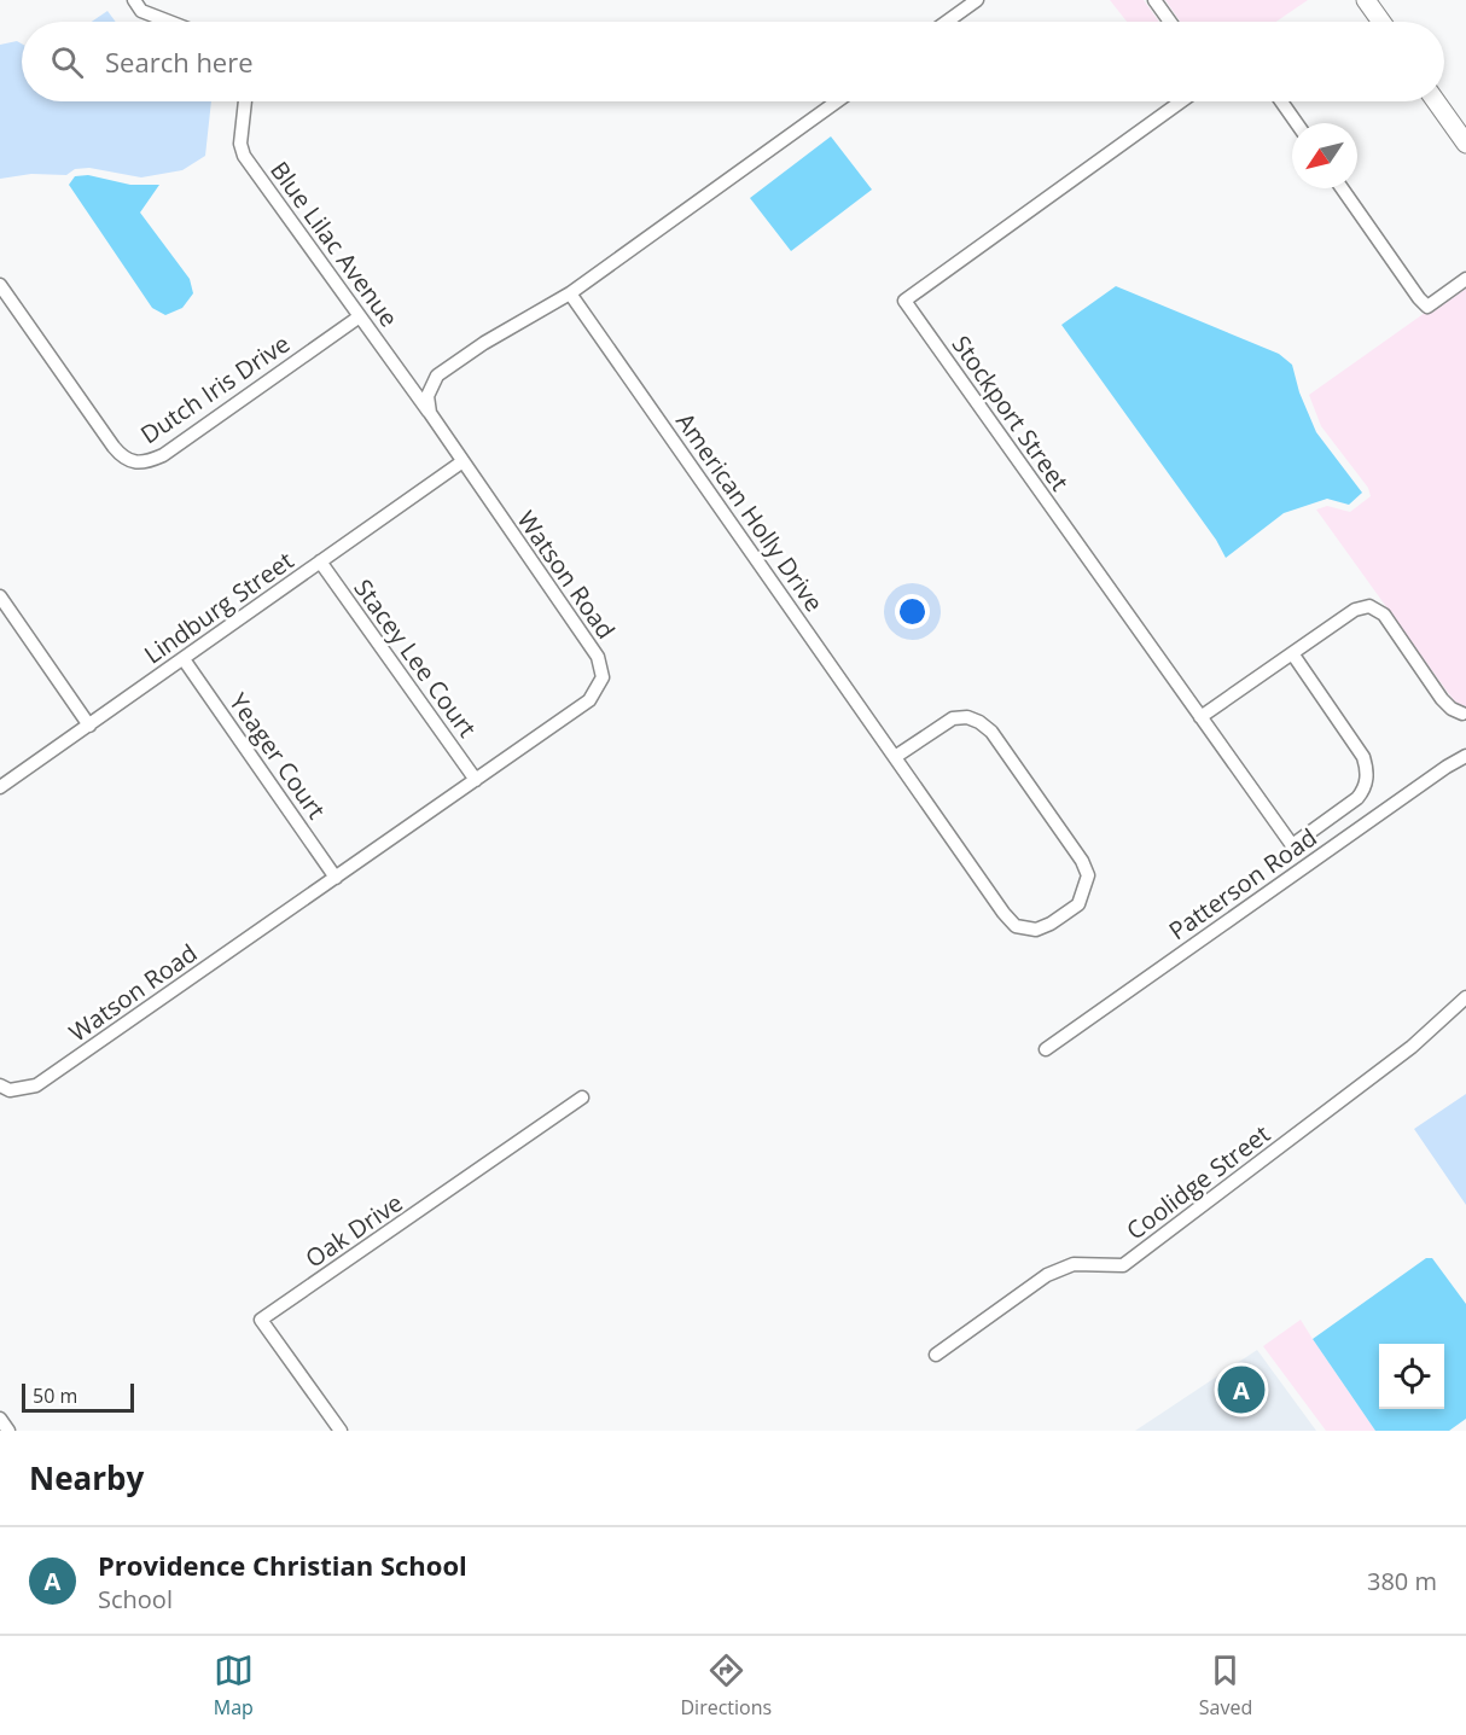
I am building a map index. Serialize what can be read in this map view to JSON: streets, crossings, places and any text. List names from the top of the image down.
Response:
{
  "streets": {
    "street": [
      "Blue Lilac Avenue",
      "Dutch Iris Drive",
      "Stockport Street",
      "American Holly Drive",
      "Watson Road",
      "Lindburg Street",
      "Stacey Lee Court",
      "Yeager Court",
      "Patterson Road",
      "Coolidge Street",
      "Oak Drive"
    ]
  },
  "crossings": [
    ["Blue Lilac Avenue", "Dutch Iris Drive"],
    ["Blue Lilac Avenue", "Watson Road"],
    ["Watson Road", "Lindburg Street"],
    ["Watson Road", "Stacey Lee Court"],
    ["Watson Road", "Yeager Court"],
    ["Lindburg Street", "Stacey Lee Court"],
    ["Lindburg Street", "Yeager Court"]
  ],
  "scale_bar": "50 m",
  "north": "bottom left",
  "page": {
    "search": "Search here",
    "pins": "A",
    "scale": "50 m",
    "heading": "Nearby",
    "list": [
      {
        "mark": "A",
        "name": "Providence Christian School",
        "note": "School",
        "value": "380 m"
      }
    ],
    "nav": ["Map", "Directions", "Saved"]
  }
}
